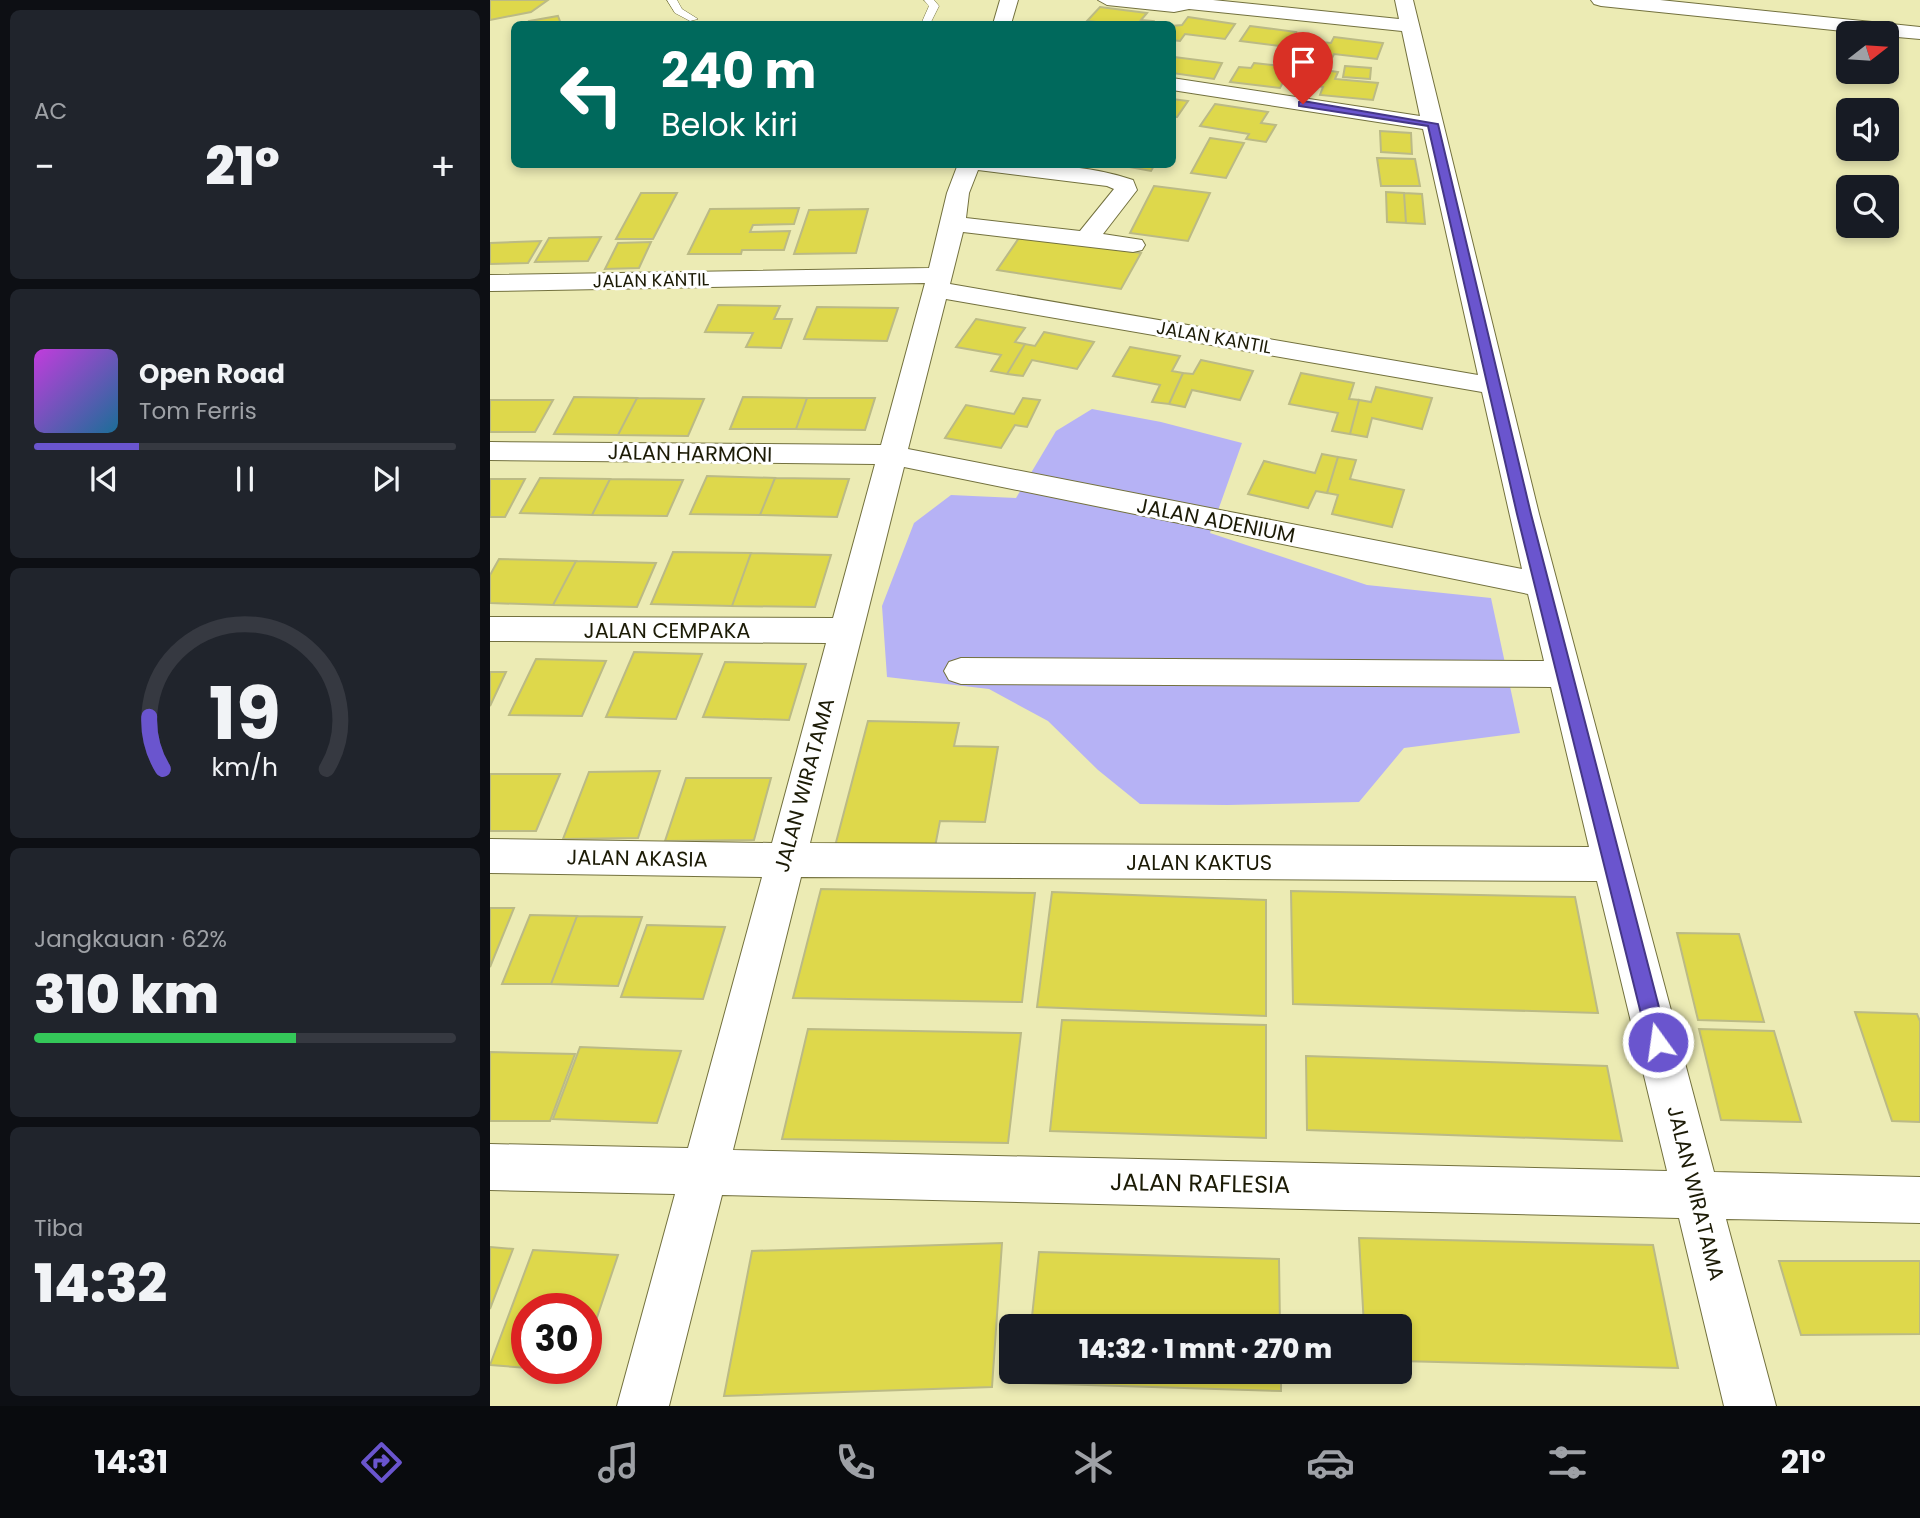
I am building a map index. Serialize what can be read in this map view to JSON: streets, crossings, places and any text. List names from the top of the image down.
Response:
{
  "streets": {
    "street": [
      "JALAN KANTIL",
      "JALAN HARMONI",
      "JALAN ADENIUM",
      "JALAN CEMPAKA",
      "JALAN WIRATAMA",
      "JALAN AKASIA",
      "JALAN KAKTUS",
      "JALAN RAFLESIA"
    ]
  },
  "crossings": [
    ["JALAN KANTIL", "JALAN WIRATAMA"],
    ["JALAN HARMONI", "JALAN ADENIUM"],
    ["JALAN HARMONI", "JALAN WIRATAMA"],
    ["JALAN ADENIUM", "JALAN WIRATAMA"],
    ["JALAN CEMPAKA", "JALAN WIRATAMA"],
    ["JALAN WIRATAMA", "JALAN AKASIA"],
    ["JALAN WIRATAMA", "JALAN KAKTUS"],
    ["JALAN WIRATAMA", "JALAN RAFLESIA"],
    ["JALAN AKASIA", "JALAN KAKTUS"]
  ],
  "north": "right",
  "page": {
    "tile": [
      "AC",
      ["Jangkauan · 62%", "310 km"],
      ["Tiba", "14:32"]
    ],
    "turn": ["240 m", "Belok kiri"],
    "heat": ["−", "21°", "+"],
    "song": ["Open Road", "Tom Ferris"],
    "limit": "30",
    "trip": "14:32 · 1 mnt · 270 m",
    "tabs": ["14:31", "21°"],
    "gauge": ["19", "km/h"]
  }
}
